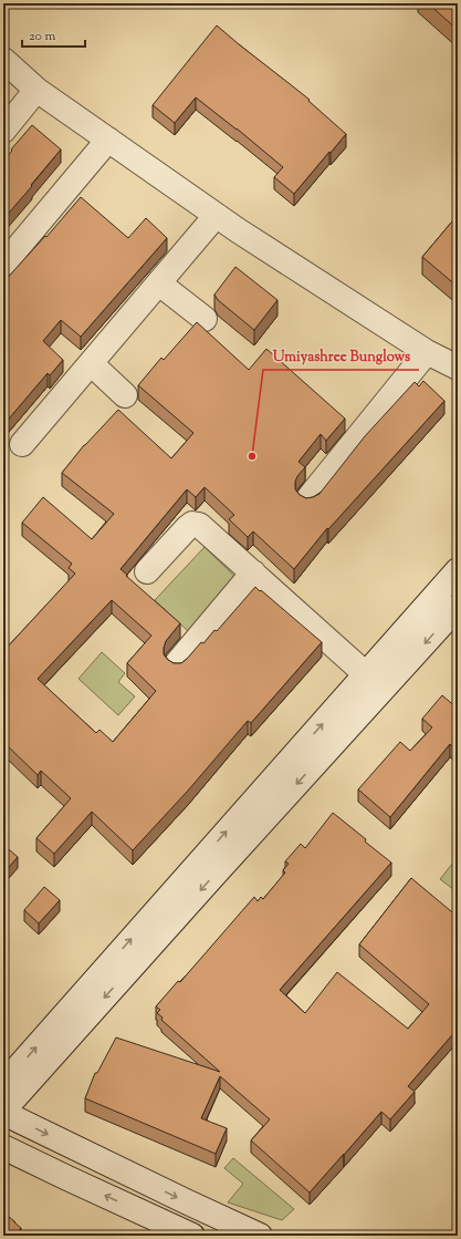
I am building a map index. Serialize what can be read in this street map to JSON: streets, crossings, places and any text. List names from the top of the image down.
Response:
{
  "places": ["Umiyashree Bunglows"],
  "scale_bar": "20 m"
}
